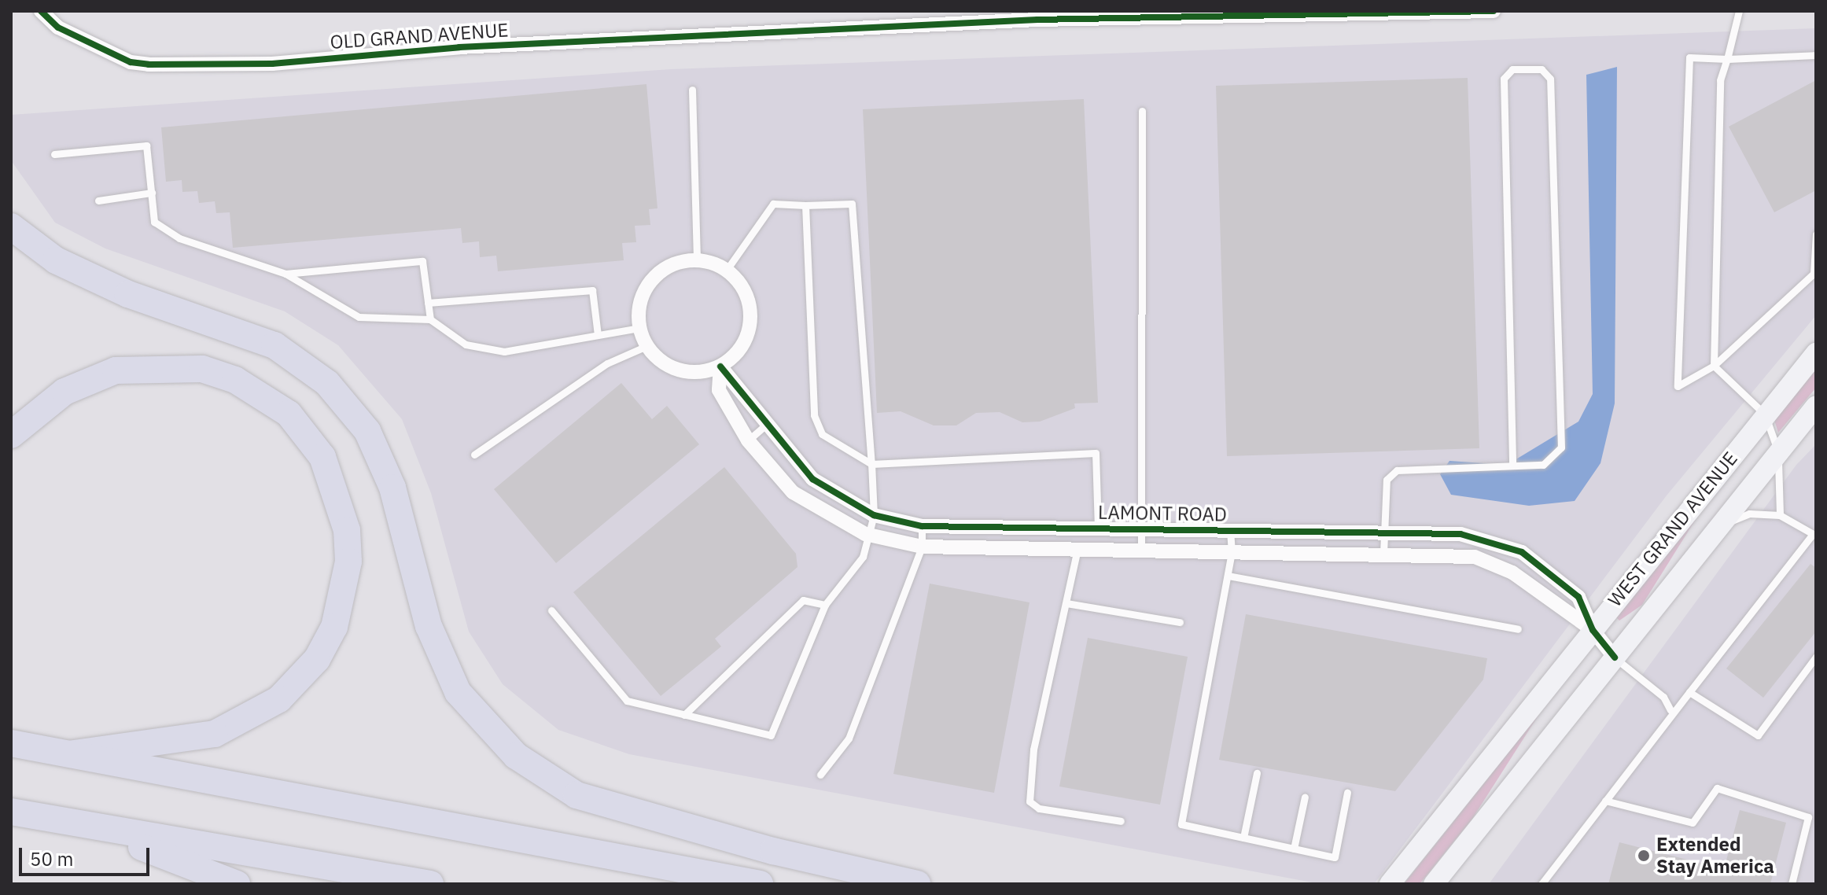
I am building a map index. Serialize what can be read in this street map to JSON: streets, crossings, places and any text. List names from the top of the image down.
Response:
{
  "streets": {
    "main road": ["WEST GRAND AVENUE"],
    "street": ["OLD GRAND AVENUE", "LAMONT ROAD"]
  },
  "crossings": [
    ["LAMONT ROAD", "WEST GRAND AVENUE"]
  ],
  "places": ["Extended Stay America"],
  "scale_bar": "50 m"
}
